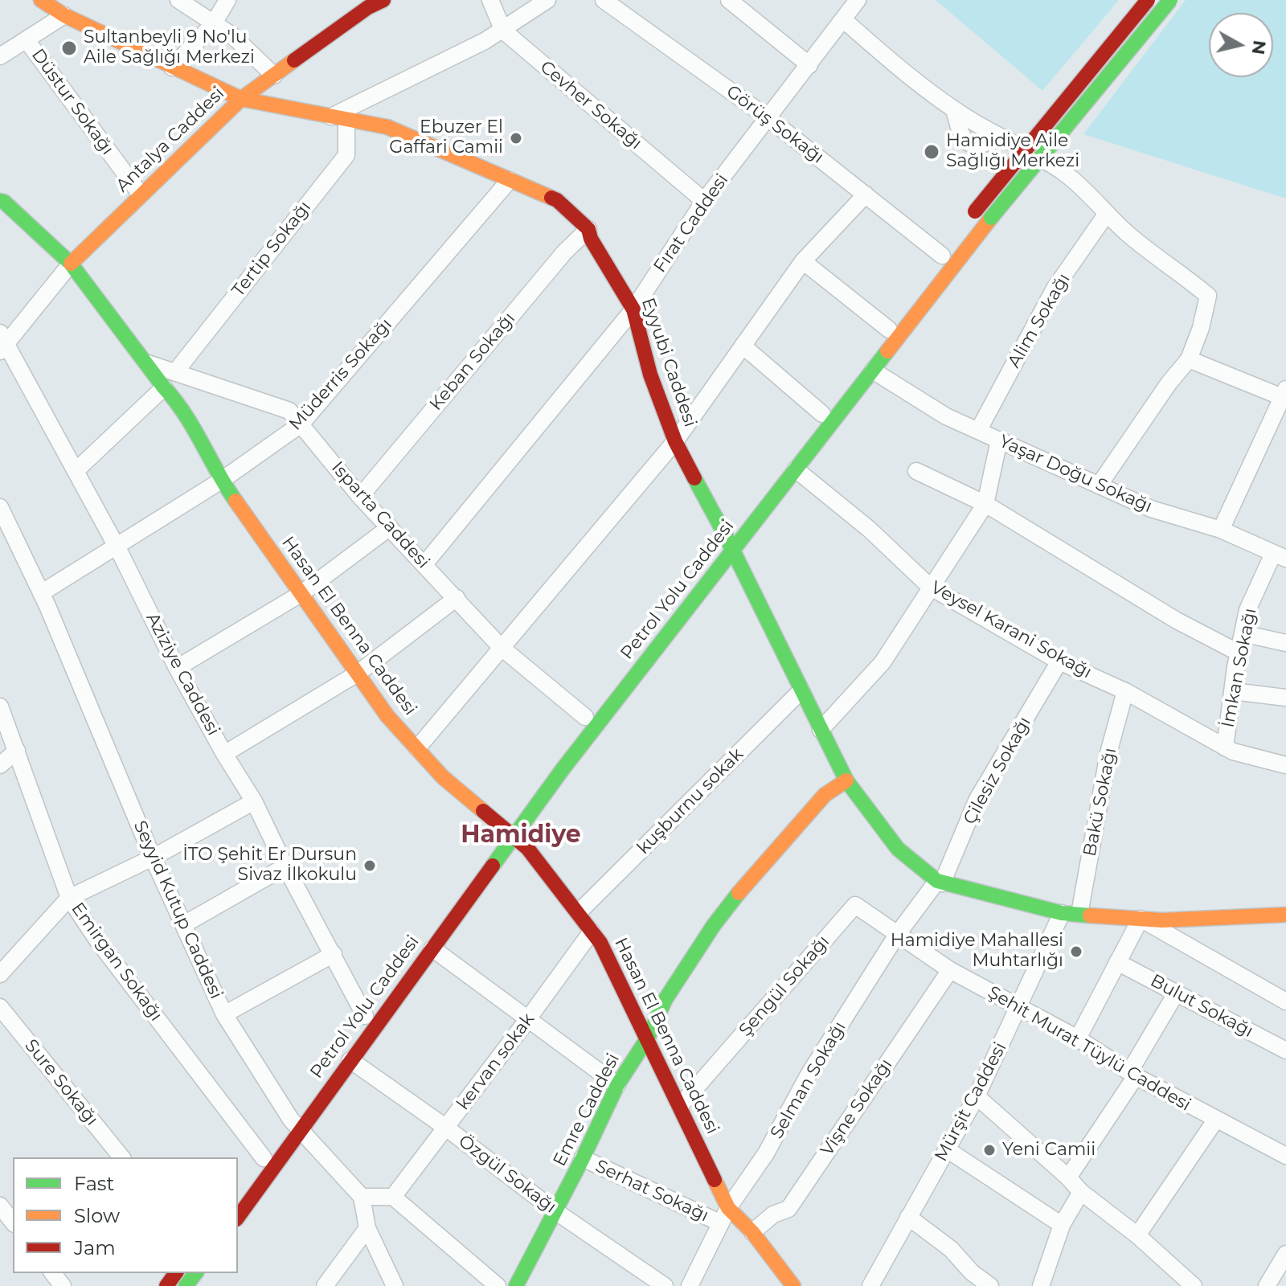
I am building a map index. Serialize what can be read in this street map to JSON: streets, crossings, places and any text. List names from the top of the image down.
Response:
{
  "streets": {
    "street": [
      "Düstur Sokağı",
      "Cevher Sokağı",
      "Görüş Sokağı",
      "Antalya Caddesi",
      "Fırat Caddesi",
      "Tertip Sokağı",
      "Alim Sokağı",
      "Keban Sokağı",
      "Eyyubi Caddesi",
      "Müderris Sokağı",
      "Yaşar Doğu Sokağı",
      "Isparta Caddesi",
      "Petrol Yolu Caddesi",
      "Hasan El Benna Caddesi",
      "Veysel Karani Sokağı",
      "İmkan Sokağı",
      "Aziziye Caddesi",
      "Çilesiz Sokağı",
      "kuşburnu sokak",
      "Bakü Sokağı",
      "Seyyid Kutup Caddesi",
      "Emirgan Sokağı",
      "Şengül Sokağı",
      "Bulut Sokağı",
      "Şehit Murat Tüylü Caddesi",
      "kervan sokak",
      "Selman Sokağı",
      "Sure Sokağı",
      "Mürşit Caddesi",
      "Vişne Sokağı",
      "Emre Caddesi",
      "Özgül Sokağı",
      "Serhat Sokağı"
    ]
  },
  "crossings": [
    ["Düstur Sokağı", "Antalya Caddesi"],
    ["Düstur Sokağı", "Eyyubi Caddesi"],
    ["Cevher Sokağı", "Fırat Caddesi"],
    ["Görüş Sokağı", "Fırat Caddesi"],
    ["Görüş Sokağı", "Petrol Yolu Caddesi"],
    ["Antalya Caddesi", "Eyyubi Caddesi"],
    ["Antalya Caddesi", "Hasan El Benna Caddesi"],
    ["Fırat Caddesi", "Eyyubi Caddesi"],
    ["Fırat Caddesi", "Isparta Caddesi"],
    ["Tertip Sokağı", "Eyyubi Caddesi"],
    ["Tertip Sokağı", "Isparta Caddesi"],
    ["Alim Sokağı", "Yaşar Doğu Sokağı"],
    ["Keban Sokağı", "Eyyubi Caddesi"],
    ["Keban Sokağı", "Isparta Caddesi"],
    ["Eyyubi Caddesi", "Müderris Sokağı"],
    ["Eyyubi Caddesi", "Petrol Yolu Caddesi"],
    ["Eyyubi Caddesi", "Çilesiz Sokağı"],
    ["Eyyubi Caddesi", "kuşburnu sokak"],
    ["Eyyubi Caddesi", "Bakü Sokağı"],
    ["Eyyubi Caddesi", "Selman Sokağı"],
    ["Eyyubi Caddesi", "Mürşit Caddesi"],
    ["Eyyubi Caddesi", "Emre Caddesi"],
    ["Müderris Sokağı", "Isparta Caddesi"],
    ["Müderris Sokağı", "Hasan El Benna Caddesi"],
    ["Müderris Sokağı", "Aziziye Caddesi"],
    ["Müderris Sokağı", "Seyyid Kutup Caddesi"],
    ["Yaşar Doğu Sokağı", "Petrol Yolu Caddesi"],
    ["Yaşar Doğu Sokağı", "İmkan Sokağı"],
    ["Isparta Caddesi", "Petrol Yolu Caddesi"],
    ["Isparta Caddesi", "Hasan El Benna Caddesi"],
    ["Petrol Yolu Caddesi", "Hasan El Benna Caddesi"],
    ["Petrol Yolu Caddesi", "Veysel Karani Sokağı"],
    ["Petrol Yolu Caddesi", "Seyyid Kutup Caddesi"],
    ["Petrol Yolu Caddesi", "Emirgan Sokağı"],
    ["Petrol Yolu Caddesi", "Özgül Sokağı"],
    ["Hasan El Benna Caddesi", "kuşburnu sokak"],
    ["Hasan El Benna Caddesi", "Şengül Sokağı"],
    ["Hasan El Benna Caddesi", "kervan sokak"],
    ["Hasan El Benna Caddesi", "Selman Sokağı"],
    ["Hasan El Benna Caddesi", "Vişne Sokağı"],
    ["Hasan El Benna Caddesi", "Emre Caddesi"],
    ["Veysel Karani Sokağı", "İmkan Sokağı"],
    ["Veysel Karani Sokağı", "Çilesiz Sokağı"],
    ["Veysel Karani Sokağı", "Bakü Sokağı"],
    ["Çilesiz Sokağı", "Selman Sokağı"],
    ["Şengül Sokağı", "Şehit Murat Tüylü Caddesi"],
    ["Şengül Sokağı", "Selman Sokağı"],
    ["Şehit Murat Tüylü Caddesi", "Selman Sokağı"],
    ["Şehit Murat Tüylü Caddesi", "Mürşit Caddesi"],
    ["Şehit Murat Tüylü Caddesi", "Vişne Sokağı"],
    ["kervan sokak", "Özgül Sokağı"],
    ["Selman Sokağı", "Serhat Sokağı"],
    ["Emre Caddesi", "Özgül Sokağı"],
    ["Emre Caddesi", "Serhat Sokağı"]
  ],
  "districts": ["Hamidiye"],
  "places": [
    "Sultanbeyli 9 No'lu Aile Sağlığı Merkezi",
    "Ebuzer El Gaffari Camii",
    "Hamidiye Aile Sağlığı Merkezi",
    "İTO Şehit Er Dursun Sivaz İlkokulu",
    "Hamidiye Mahallesi Muhtarlığı",
    "Yeni Camii"
  ],
  "legend": ["Fast", "Slow", "Jam"],
  "north": "right"
}
